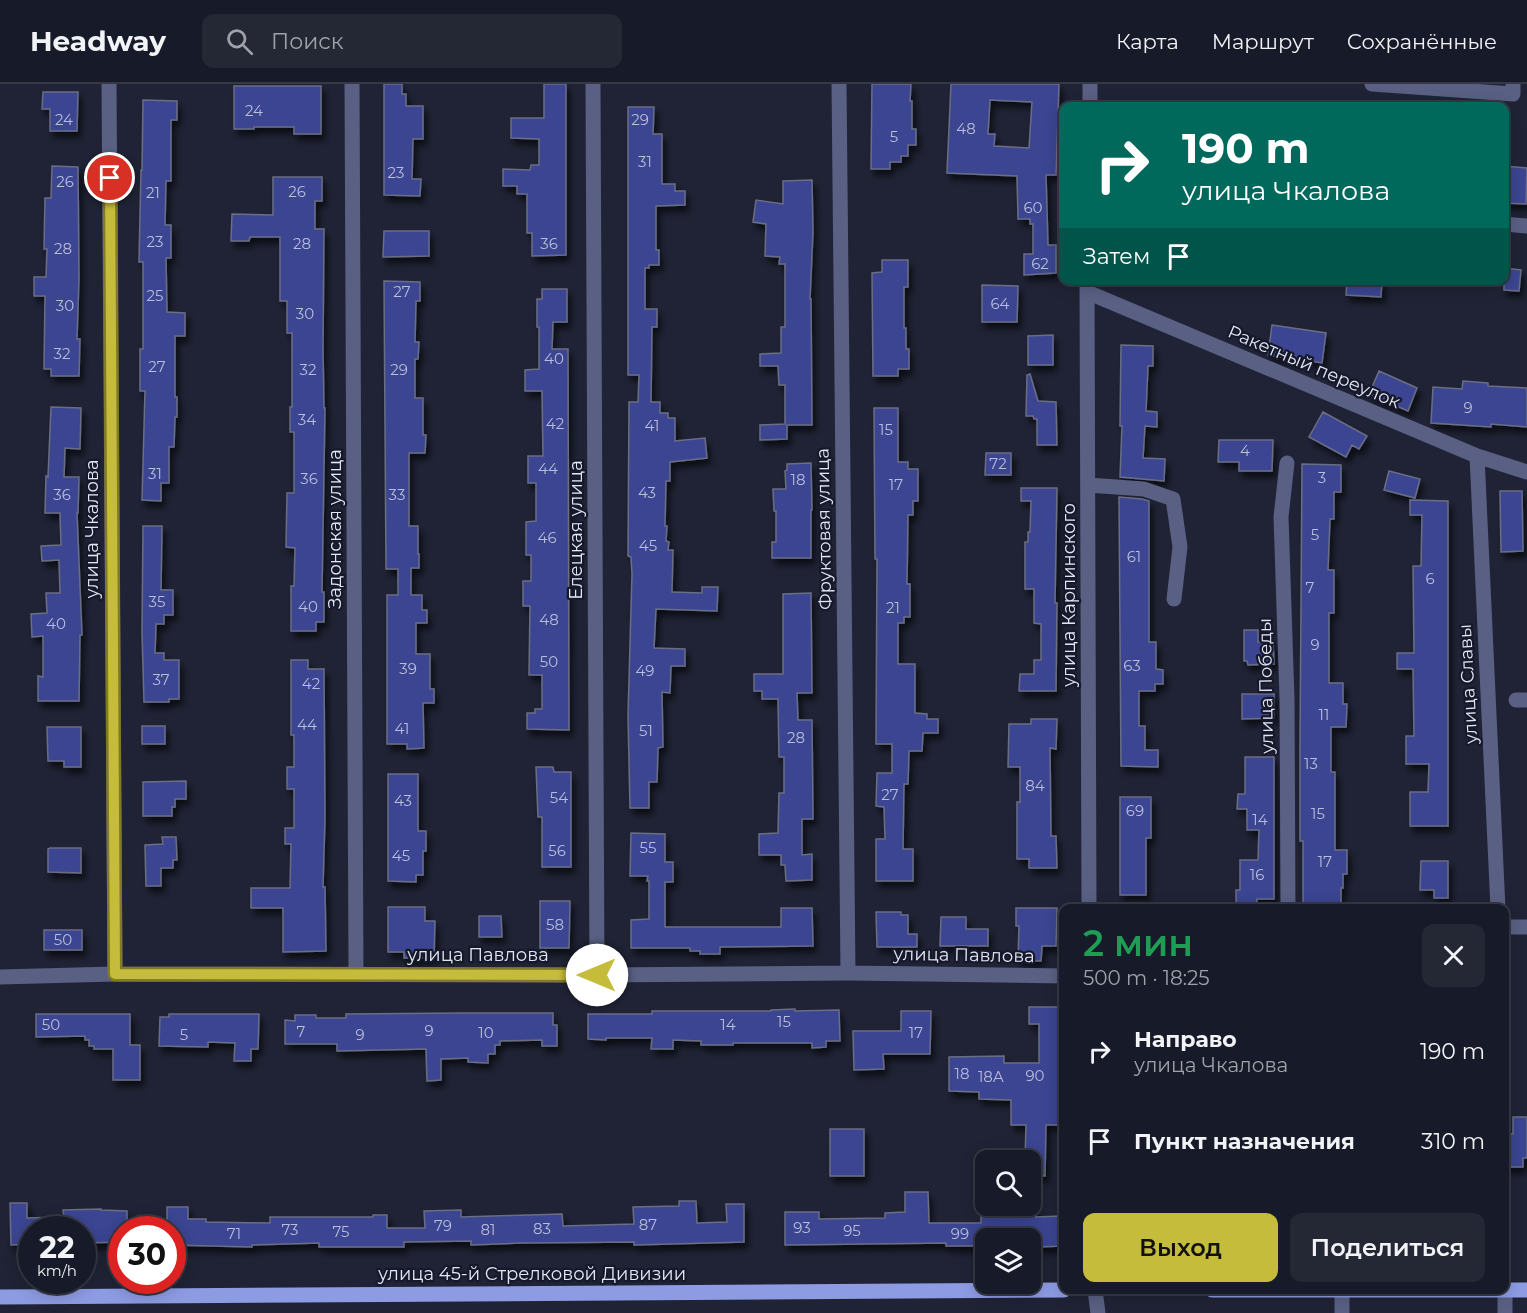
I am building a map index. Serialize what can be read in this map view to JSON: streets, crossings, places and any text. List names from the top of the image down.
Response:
{
  "streets": {
    "main road": ["улица 45-й Стрелковой Дивизии"],
    "street": [
      "Ракетный переулок",
      "улица Чкалова",
      "Задонская улица",
      "Фруктовая улица",
      "Елецкая улица",
      "улица Карпинского",
      "улица Славы",
      "улица Победы",
      "улица Павлова"
    ]
  },
  "crossings": [
    ["Ракетный переулок", "улица Карпинского"],
    ["Ракетный переулок", "улица Славы"],
    ["улица Чкалова", "улица Павлова"],
    ["Задонская улица", "улица Павлова"],
    ["Фруктовая улица", "улица Павлова"],
    ["Елецкая улица", "улица Павлова"]
  ],
  "house_numbers": [
    "24",
    "24",
    "29",
    "48",
    "5",
    "31",
    "23",
    "26",
    "26",
    "21",
    "60",
    "23",
    "28",
    "36",
    "28",
    "62",
    "27",
    "25",
    "64",
    "30",
    "30",
    "32",
    "40",
    "27",
    "32",
    "29",
    "9",
    "34",
    "42",
    "41",
    "15",
    "4",
    "72",
    "44",
    "31",
    "3",
    "36",
    "18",
    "17",
    "43",
    "36",
    "33",
    "5",
    "46",
    "45",
    "61",
    "6",
    "7",
    "35",
    "40",
    "21",
    "48",
    "40",
    "9",
    "50",
    "63",
    "39",
    "49",
    "37",
    "42",
    "11",
    "44",
    "41",
    "51",
    "28",
    "13",
    "84",
    "27",
    "54",
    "43",
    "69",
    "15",
    "14",
    "55",
    "56",
    "45",
    "17",
    "16",
    "58",
    "50",
    "15",
    "50",
    "14",
    "9",
    "7",
    "10",
    "17",
    "5",
    "9",
    "18",
    "90",
    "18А",
    "87",
    "79",
    "93",
    "83",
    "73",
    "81",
    "95",
    "75",
    "71",
    "99"
  ],
  "page": {
    "header": "Headway",
    "search": "Поиск",
    "nav": ["Карта", "Маршрут", "Сохранённые"],
    "turn": ["190 m", "улица Чкалова"],
    "then": "Затем",
    "heading": ["2 мин", "500 m · 18:25"],
    "list": [
      {
        "name": "Направо",
        "note": "улица Чкалова",
        "value": "190 m"
      },
      {
        "name": "Пункт назначения",
        "value": "310 m"
      }
    ],
    "buttons": ["Выход", "Поделиться"],
    "speed": "22 km/h",
    "limit": "30"
  }
}
